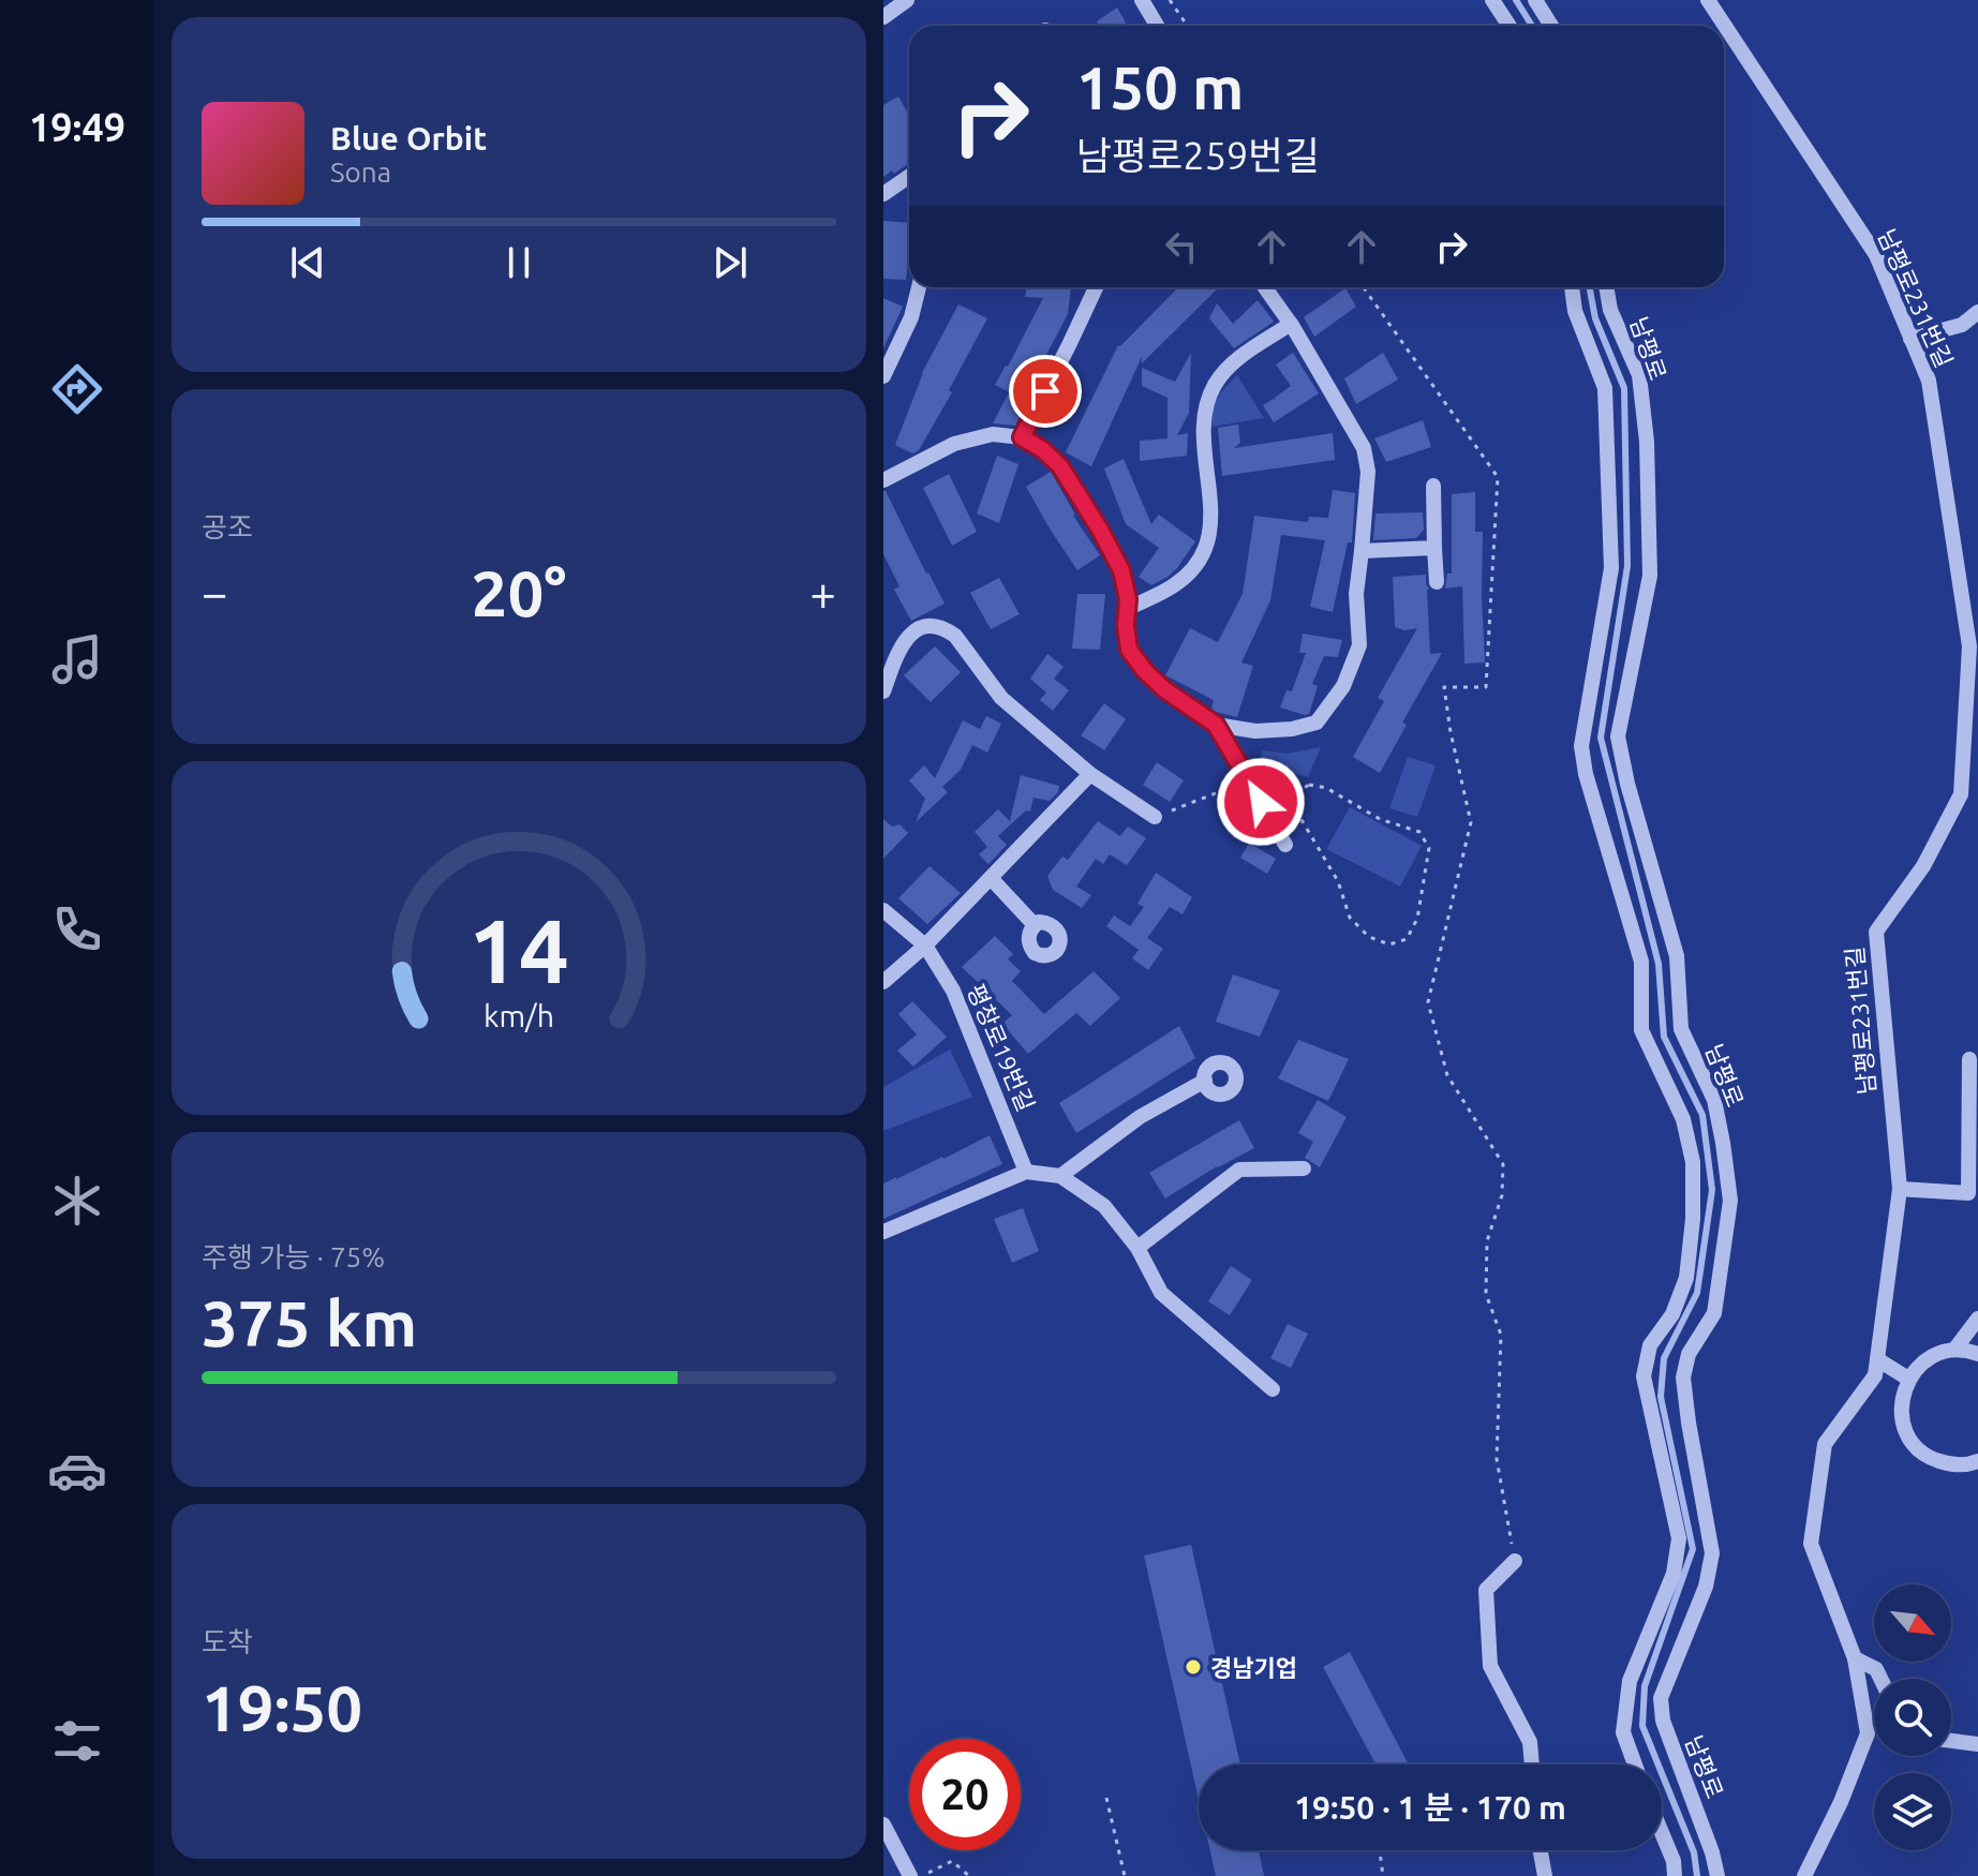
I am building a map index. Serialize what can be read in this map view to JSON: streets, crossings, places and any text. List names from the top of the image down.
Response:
{
  "streets": {
    "street": ["남평로231번길", "남평로", "평창로19번길"]
  },
  "places": ["경남기업"],
  "north": "bottom right",
  "page": {
    "tabs": "19:49",
    "turn": ["150 m", "남평로259번길"],
    "song": ["Blue Orbit", "Sona"],
    "tile": [
      "공조",
      ["주행 가능 · 75%", "375 km"],
      ["도착", "19:50"]
    ],
    "heat": ["−", "20°", "+"],
    "limit": "20",
    "trip": "19:50 · 1 분 · 170 m",
    "gauge": ["14", "km/h"]
  }
}
